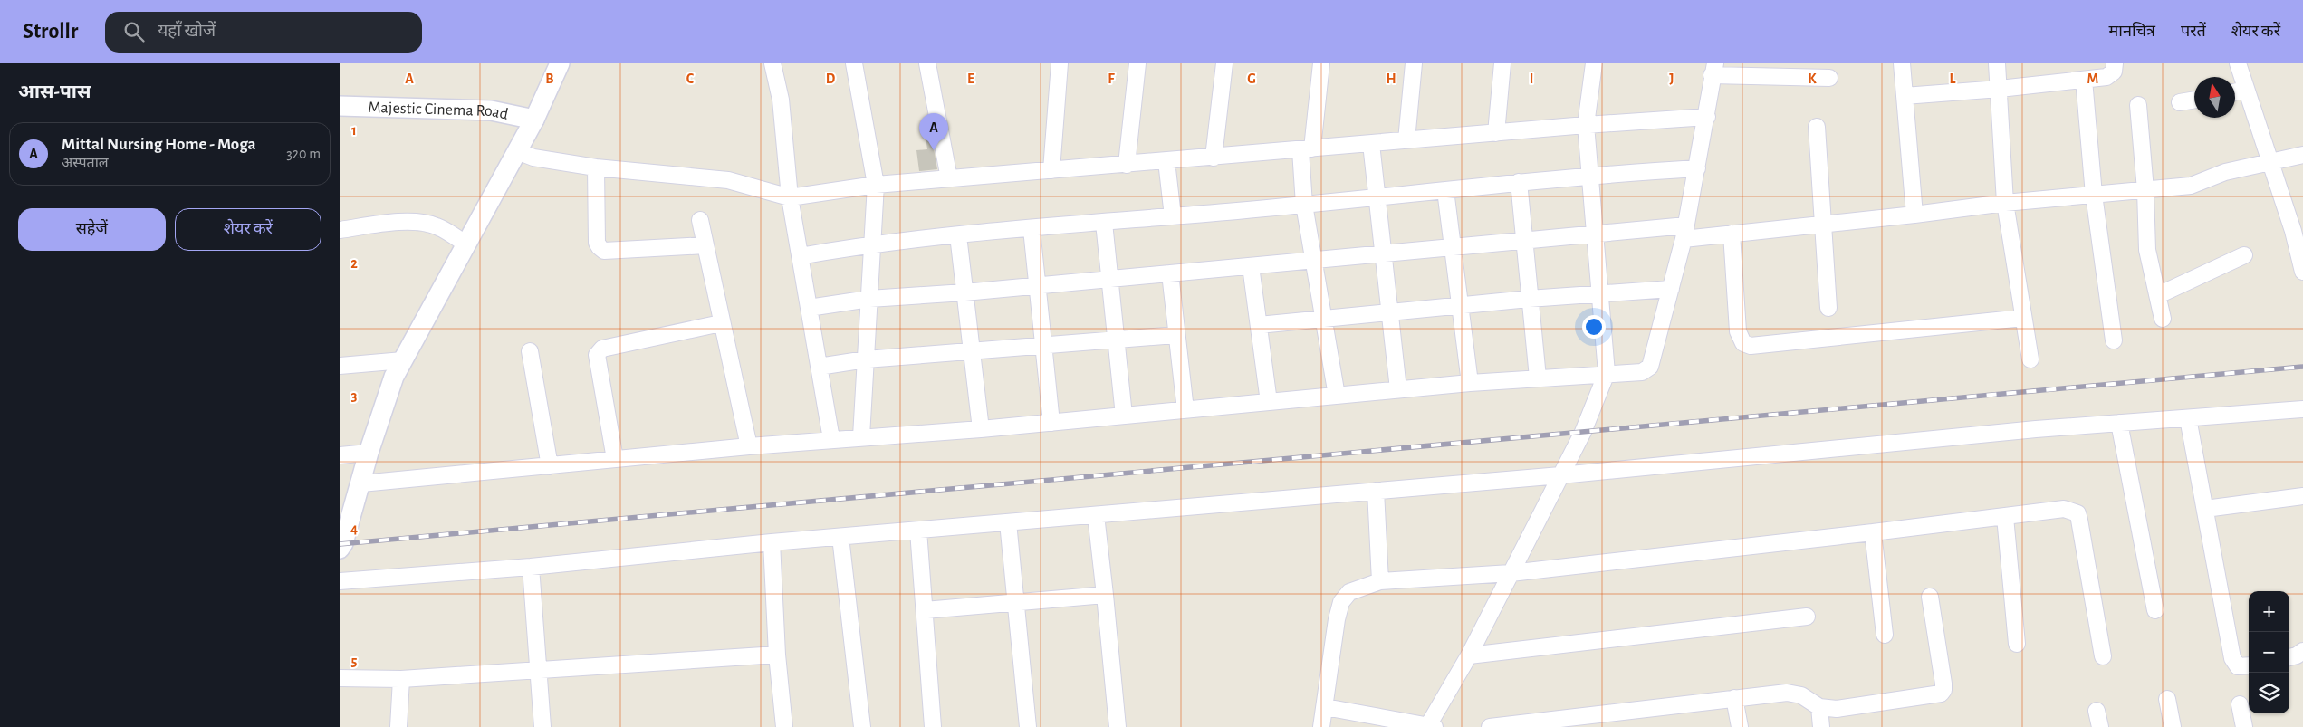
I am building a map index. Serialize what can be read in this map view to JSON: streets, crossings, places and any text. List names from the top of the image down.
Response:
{
  "streets": {
    "street": ["Majestic Cinema Road"]
  },
  "north": "top",
  "page": {
    "header": "Strollr",
    "search": "यहाँ खोजें",
    "nav": ["मानचित्र", "परतें", "शेयर करें"],
    "heading": "आस-पास",
    "pins": "A",
    "list": [
      {
        "mark": "A",
        "name": "Mittal Nursing Home - Moga",
        "note": "अस्पताल",
        "value": "320 m"
      }
    ],
    "buttons": ["सहेजें", "शेयर करें"],
    "map_buttons": ["+", "−"]
  },
  "grid": {
    "columns": [
      "A",
      "B",
      "C",
      "D",
      "E",
      "F",
      "G",
      "H",
      "I",
      "J",
      "K",
      "L",
      "M"
    ],
    "rows": [
      "1",
      "2",
      "3",
      "4",
      "5"
    ]
  }
}
